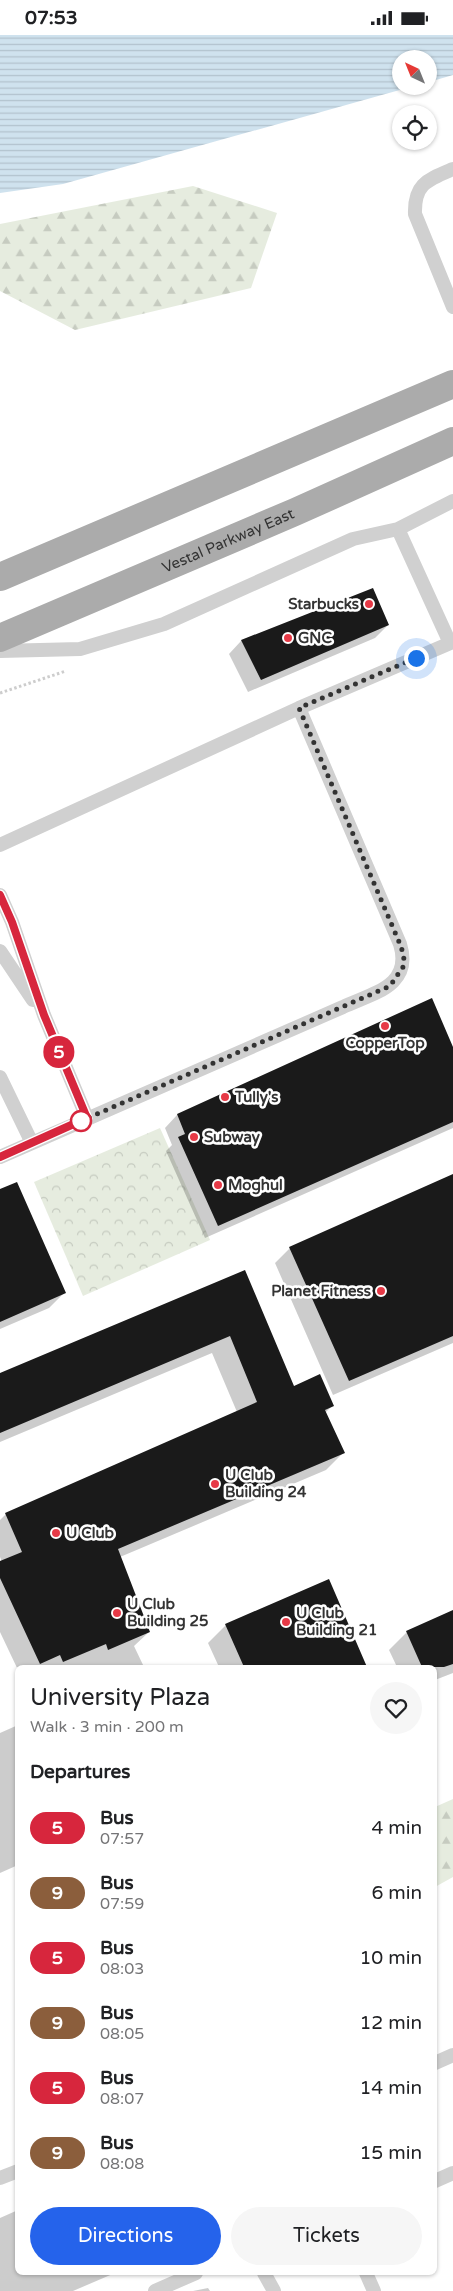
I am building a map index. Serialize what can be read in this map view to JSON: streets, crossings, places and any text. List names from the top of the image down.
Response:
{
  "streets": {
    "main road": ["Vestal Parkway East"]
  },
  "places": [
    "Starbucks",
    "GNC",
    "CopperTop",
    "Tully's",
    "Subway",
    "Moghul",
    "Planet Fitness",
    "U Club Building 24",
    "U Club",
    "U Club Building 25",
    "U Club Building 21"
  ],
  "lines": ["bus line 5"],
  "north": "top left",
  "page": {
    "status": "07:53",
    "on_map": "5",
    "heading": [
      ["University Plaza", "Walk · 3 min · 200 m"],
      "Departures"
    ],
    "list": [
      {
        "mark": "5",
        "name": "Bus",
        "note": "07:57",
        "value": "4 min"
      },
      {
        "mark": "9",
        "name": "Bus",
        "note": "07:59",
        "value": "6 min"
      },
      {
        "mark": "5",
        "name": "Bus",
        "note": "08:03",
        "value": "10 min"
      },
      {
        "mark": "9",
        "name": "Bus",
        "note": "08:05",
        "value": "12 min"
      },
      {
        "mark": "5",
        "name": "Bus",
        "note": "08:07",
        "value": "14 min"
      },
      {
        "mark": "9",
        "name": "Bus",
        "note": "08:08",
        "value": "15 min"
      }
    ],
    "buttons": ["Directions", "Tickets"]
  }
}
